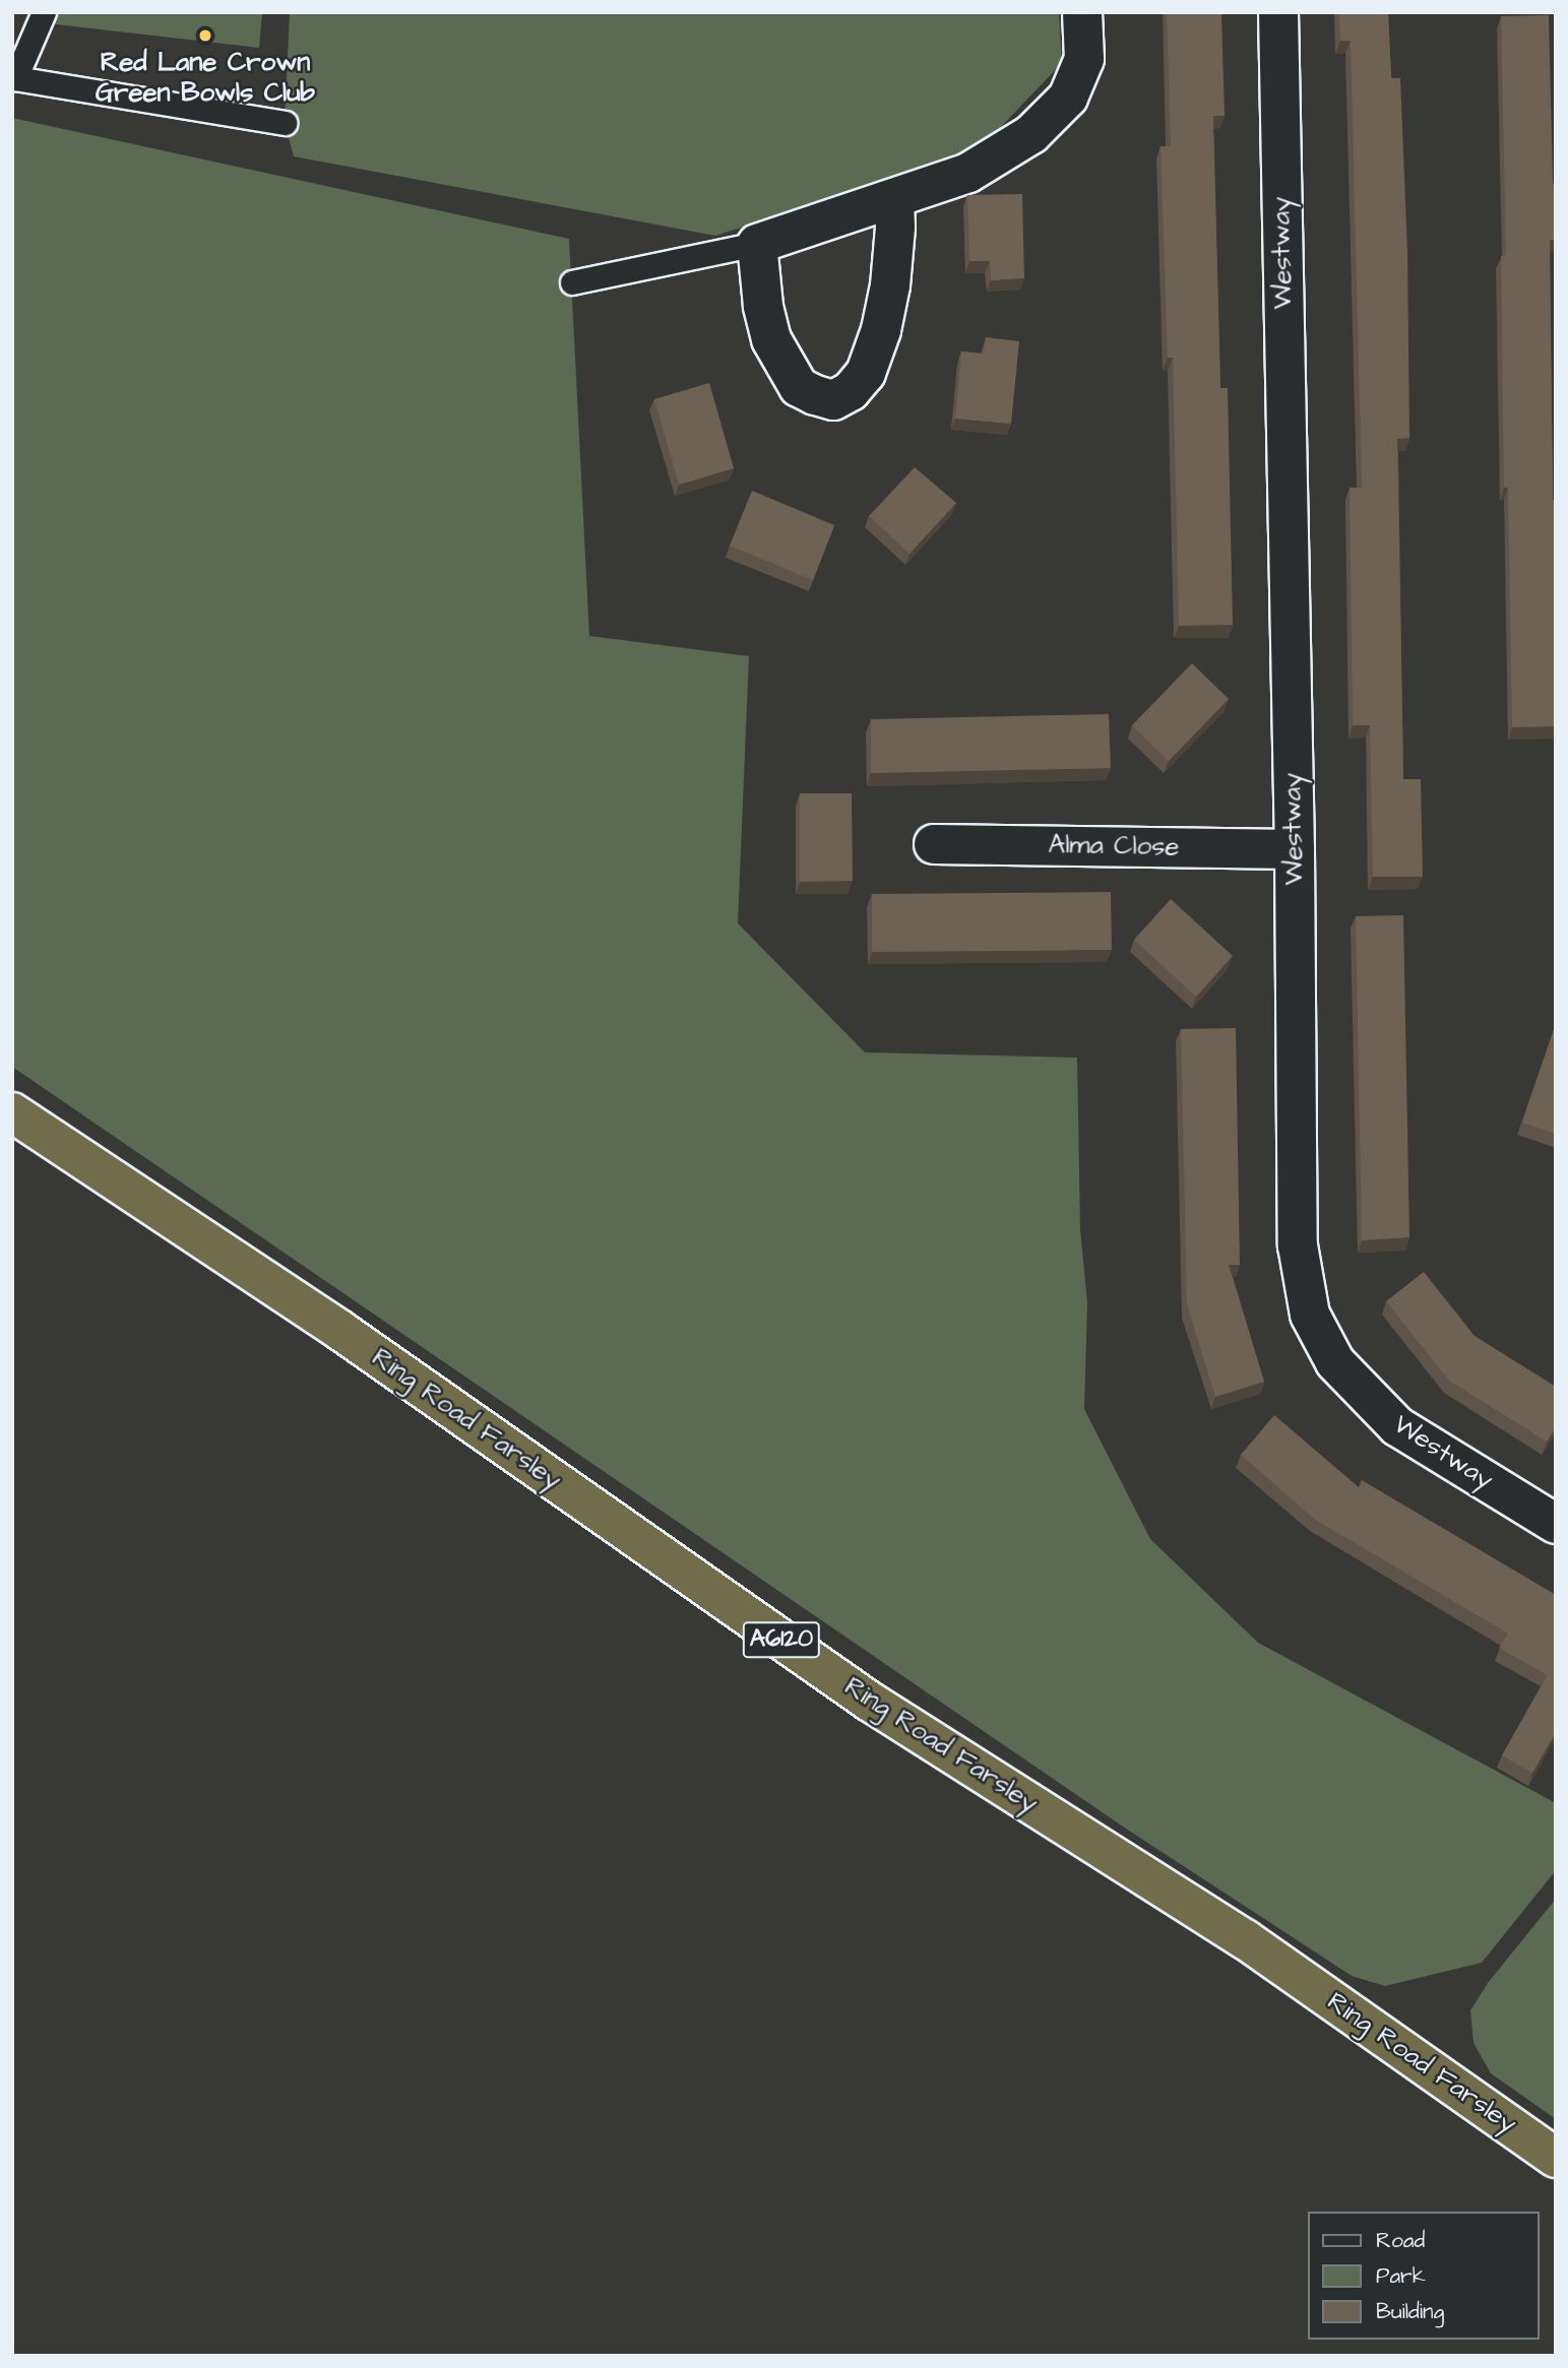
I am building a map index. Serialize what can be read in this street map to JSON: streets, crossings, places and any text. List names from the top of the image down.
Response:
{
  "streets": {
    "highway": ["Ring Road Farsley", "A6120"],
    "street": ["Westway", "Alma Close"]
  },
  "crossings": [
    ["Westway", "Alma Close"]
  ],
  "places": ["Red Lane Crown Green Bowls Club"],
  "legend": ["Road", "Park", "Building"]
}
